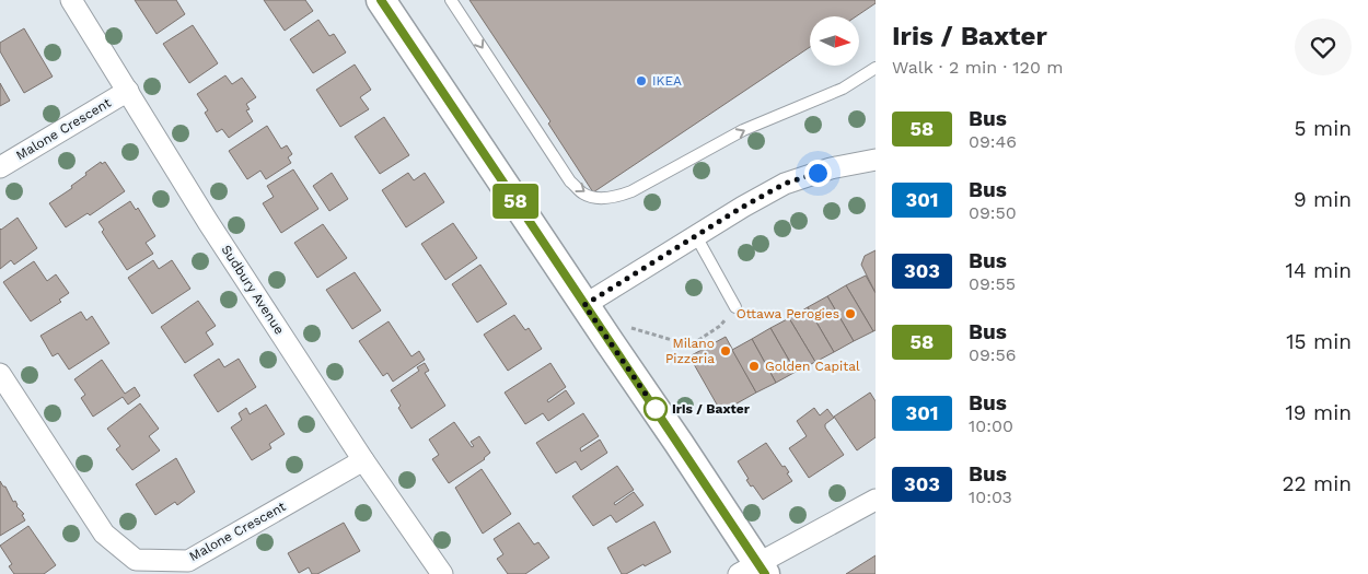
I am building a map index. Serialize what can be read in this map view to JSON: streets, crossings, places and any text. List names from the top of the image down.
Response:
{
  "streets": {
    "street": ["Malone Crescent", "Sudbury Avenue"]
  },
  "crossings": [
    ["Malone Crescent", "Sudbury Avenue"]
  ],
  "places": [
    "IKEA",
    "Ottawa Perogies",
    "Milano Pizzeria",
    "Golden Capital",
    "Iris / Baxter"
  ],
  "lines": ["bus line 58"],
  "north": "right",
  "page": {
    "on_map": "58",
    "heading": ["Iris / Baxter", "Walk · 2 min · 120 m"],
    "list": [
      {
        "mark": "58",
        "name": "Bus",
        "note": "09:46",
        "value": "5 min"
      },
      {
        "mark": "301",
        "name": "Bus",
        "note": "09:50",
        "value": "9 min"
      },
      {
        "mark": "303",
        "name": "Bus",
        "note": "09:55",
        "value": "14 min"
      },
      {
        "mark": "58",
        "name": "Bus",
        "note": "09:56",
        "value": "15 min"
      },
      {
        "mark": "301",
        "name": "Bus",
        "note": "10:00",
        "value": "19 min"
      },
      {
        "mark": "303",
        "name": "Bus",
        "note": "10:03",
        "value": "22 min"
      }
    ]
  }
}
